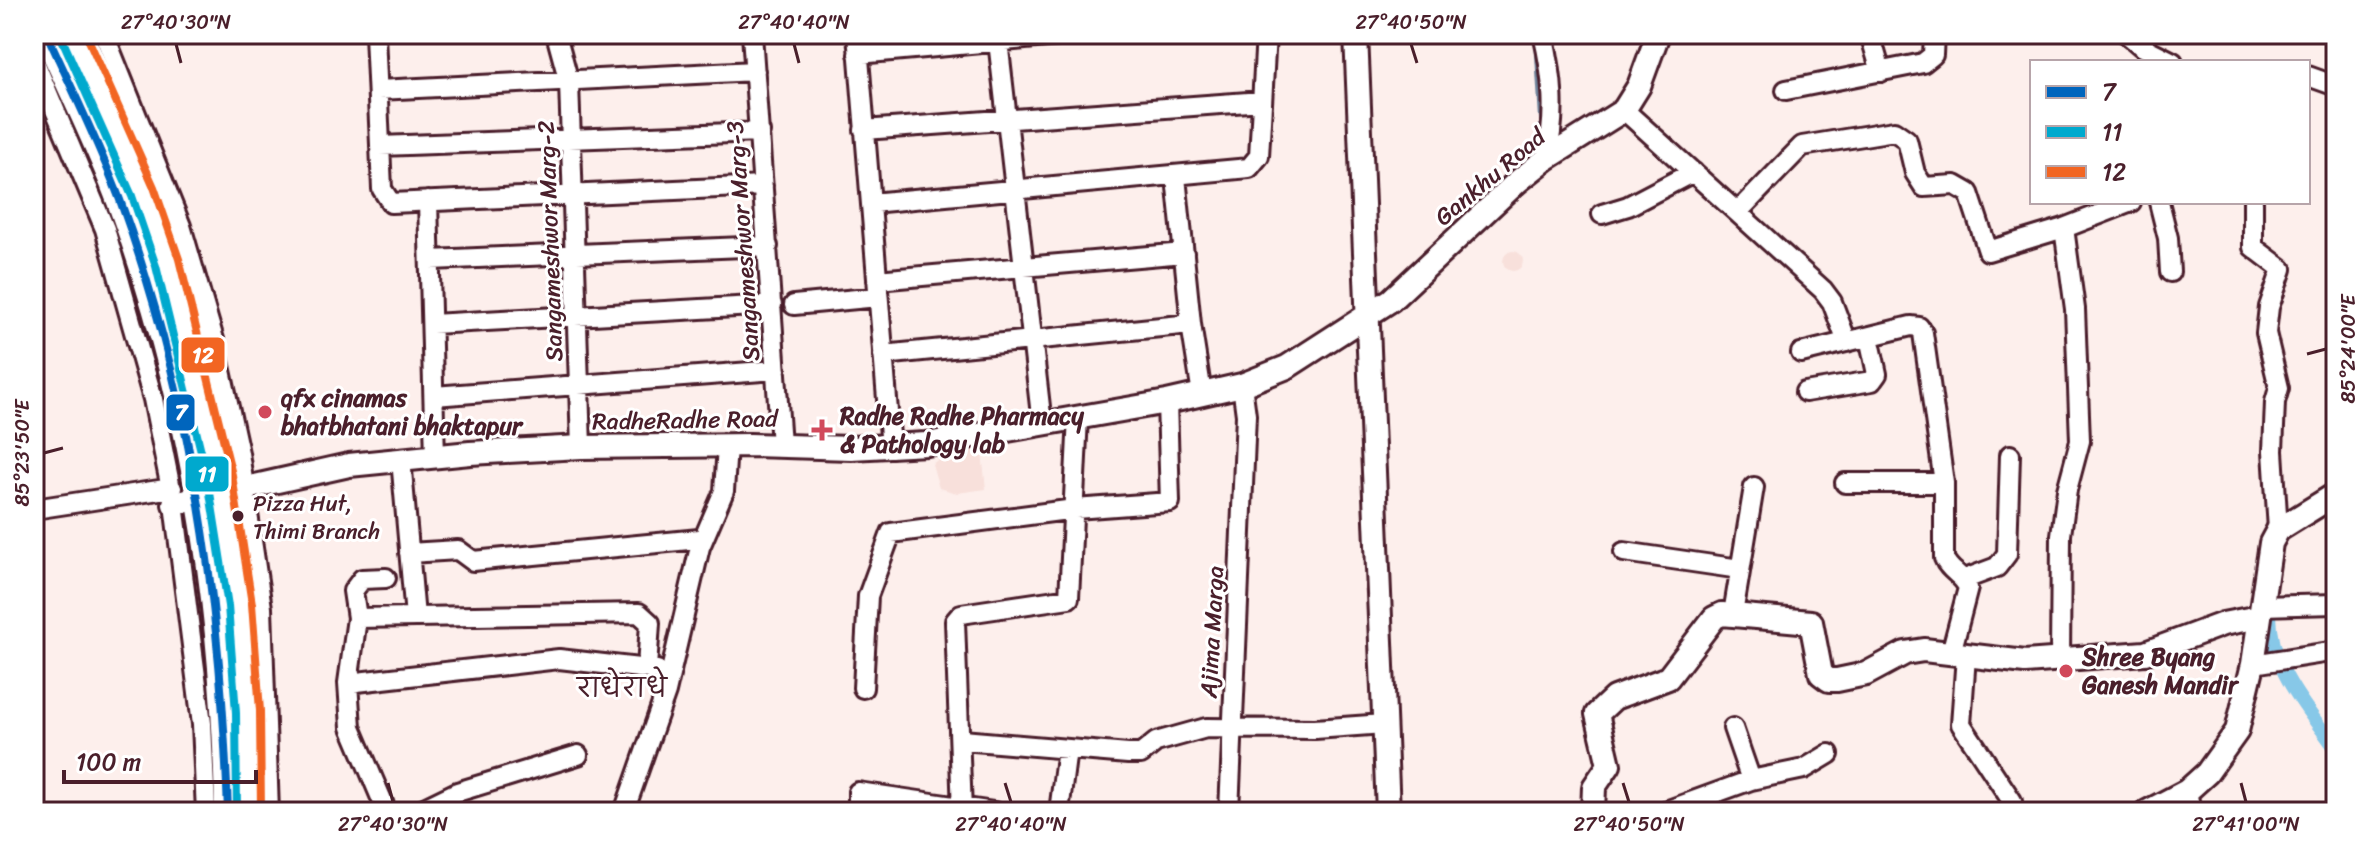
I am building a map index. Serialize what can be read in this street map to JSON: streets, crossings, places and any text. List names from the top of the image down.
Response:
{
  "streets": {
    "main road": ["Gankhu Road", "RadheRadhe Road"],
    "street": ["Sangameshwor Marg-2", "Sangameshwor Marg-3", "Ajima Marga"]
  },
  "crossings": [
    ["Gankhu Road", "RadheRadhe Road"],
    ["Sangameshwor Marg-2", "RadheRadhe Road"],
    ["Sangameshwor Marg-3", "RadheRadhe Road"],
    ["RadheRadhe Road", "Ajima Marga"]
  ],
  "districts": ["राधेराधे"],
  "places": {
    "other": ["qfx cinamas bhatbhatani bhaktapur", "Pizza Hut, Thimi Branch", "Shree Byang Ganesh Mandir"],
    "health": ["Radhe Radhe Pharmacy & Pathology lab"]
  },
  "lines": ["transit line 7", "transit line 12", "transit line 11"],
  "legend": ["7", "11", "12"],
  "scale_bar": "100 m",
  "coordinates": [
    "27°40'30\"N",
    "27°40'40\"N",
    "27°40'50\"N",
    "85°24'00\"E",
    "85°23'50\"E",
    "27°41'00\"N"
  ]
}
